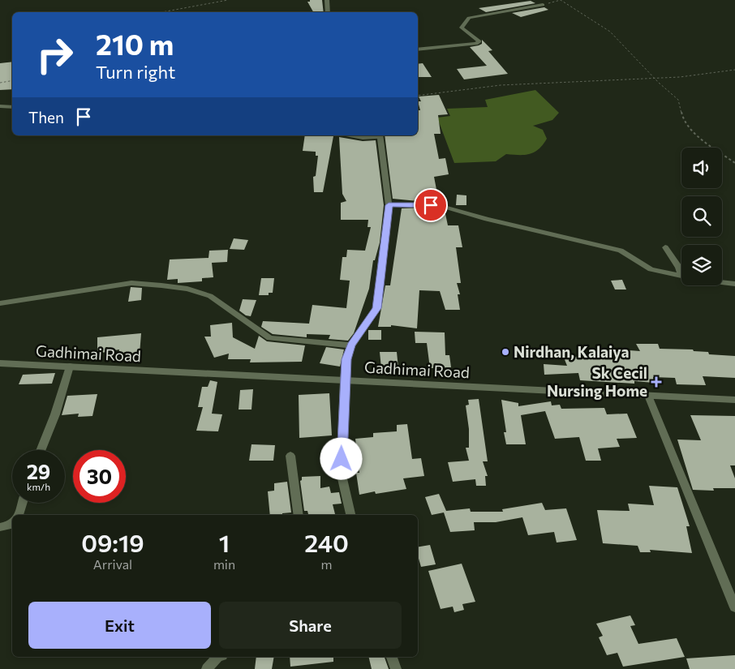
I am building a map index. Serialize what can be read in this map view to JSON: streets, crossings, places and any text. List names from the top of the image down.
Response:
{
  "streets": {
    "street": ["Gadhimai Road"]
  },
  "places": {
    "other": ["Nirdhan, Kalaiya"],
    "health": ["Sk Cecil Nursing Home"]
  },
  "page": {
    "turn": ["210 m", "Turn right"],
    "then": "Then",
    "speed": "29 km/h",
    "limit": "30",
    "eta": [
      "09:19",
      "Arrival",
      "1",
      "min",
      "240",
      "m"
    ],
    "buttons": ["Exit", "Share"]
  }
}
